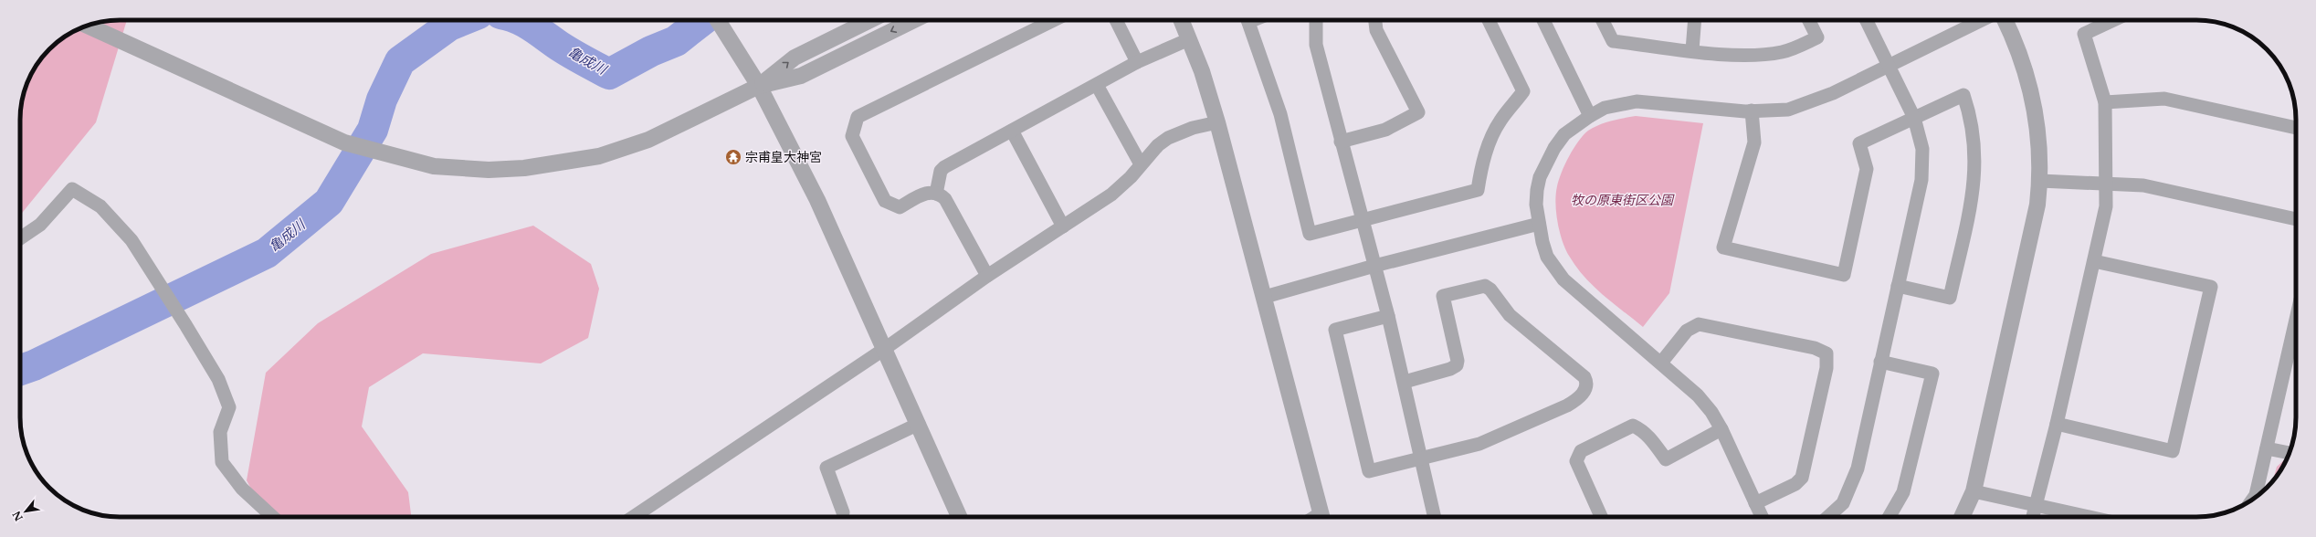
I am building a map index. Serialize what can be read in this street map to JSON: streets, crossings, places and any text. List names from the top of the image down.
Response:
{
  "water": ["亀成川"],
  "parks": ["牧の原東街区公園"],
  "places": {
    "temple": ["宗甫皇大神宮"]
  },
  "north": "bottom left"
}
